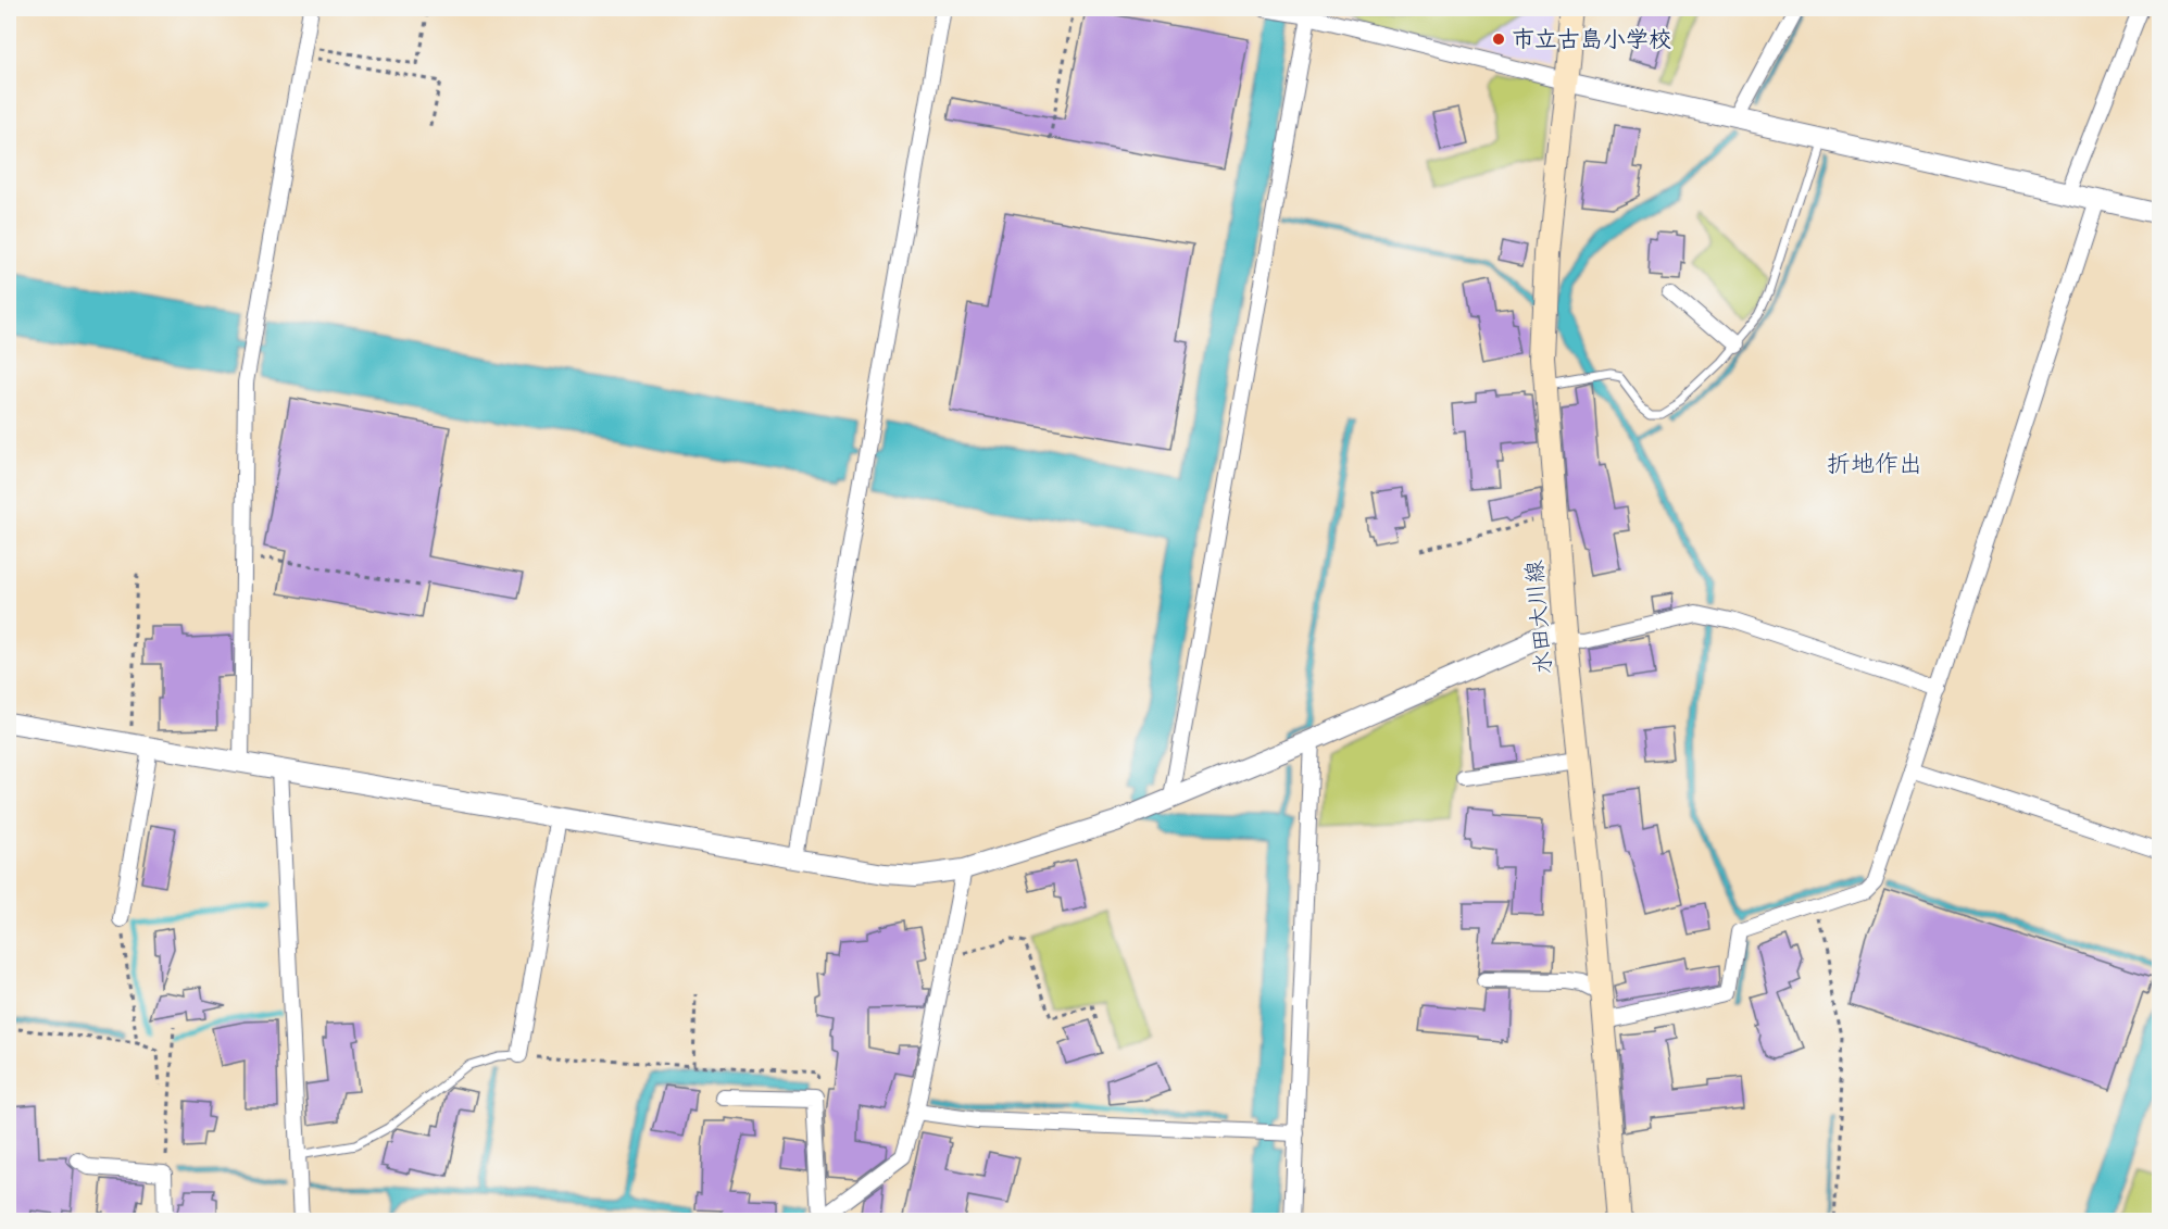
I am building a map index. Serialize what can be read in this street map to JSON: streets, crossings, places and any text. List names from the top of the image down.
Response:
{
  "streets": {
    "main road": ["水田大川線"]
  },
  "districts": ["折地作出"],
  "places": ["市立古島小学校"]
}
